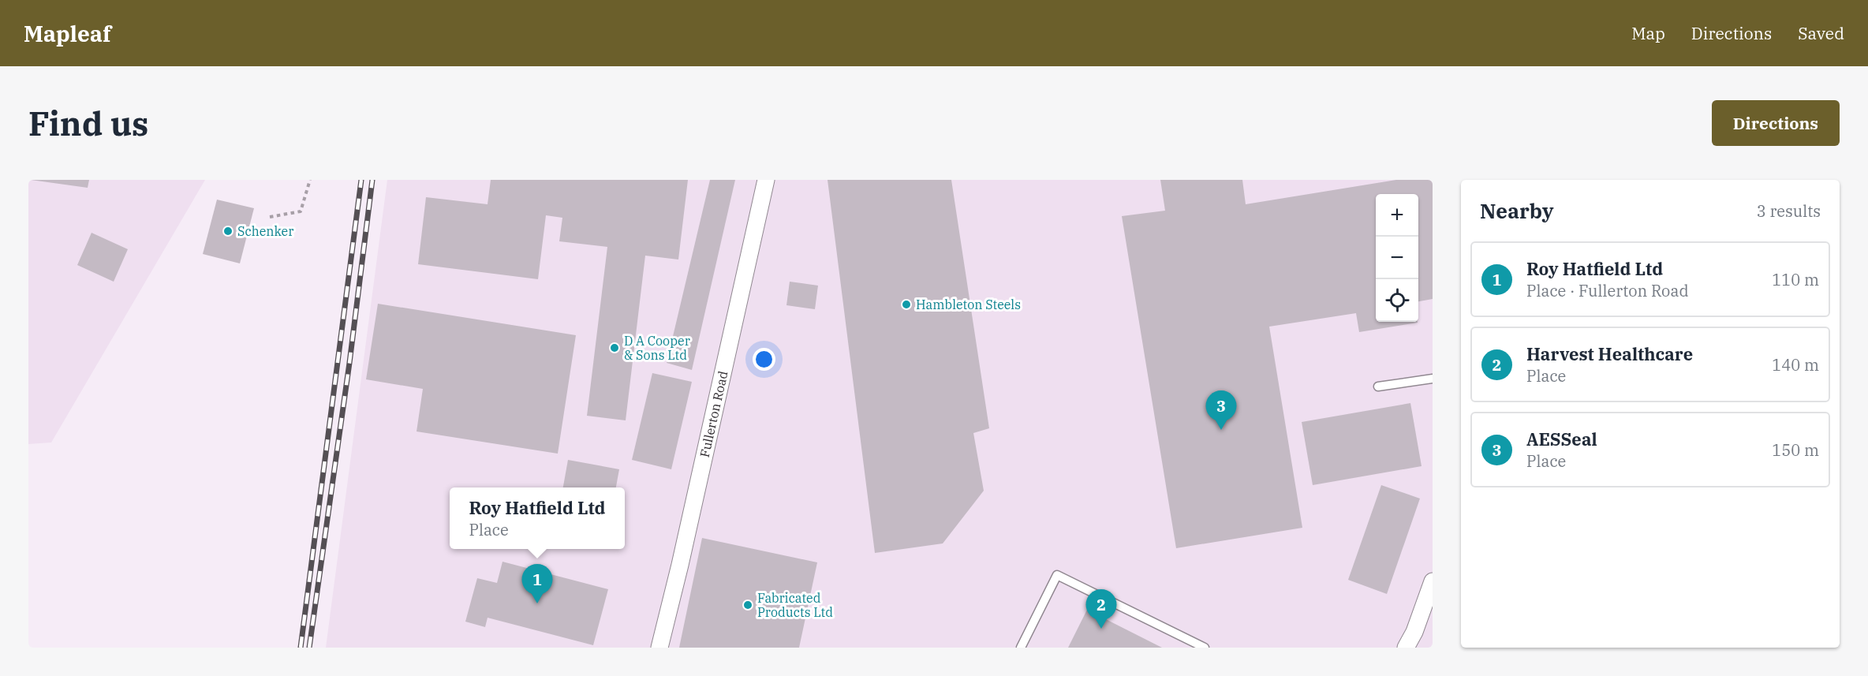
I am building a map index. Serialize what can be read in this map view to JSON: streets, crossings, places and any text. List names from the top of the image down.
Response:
{
  "streets": {
    "street": ["Fullerton Road"]
  },
  "places": [
    "Schenker",
    "Hambleton Steels",
    "D A Cooper & Sons Ltd",
    "Fabricated Products Ltd"
  ],
  "page": {
    "header": "Mapleaf",
    "nav": ["Map", "Directions", "Saved"],
    "buttons": "Directions",
    "title": "Find us",
    "heading": ["Nearby", "3 results"],
    "map_buttons": ["+", "−"],
    "list": [
      {
        "mark": "1",
        "name": "Roy Hatfield Ltd",
        "note": "Place · Fullerton Road",
        "value": "110 m"
      },
      {
        "mark": "2",
        "name": "Harvest Healthcare",
        "note": "Place",
        "value": "140 m"
      },
      {
        "mark": "3",
        "name": "AESSeal",
        "note": "Place",
        "value": "150 m"
      }
    ],
    "pins": ["3", "1", "2"],
    "popup": ["Roy Hatfield Ltd", "Place"]
  }
}
